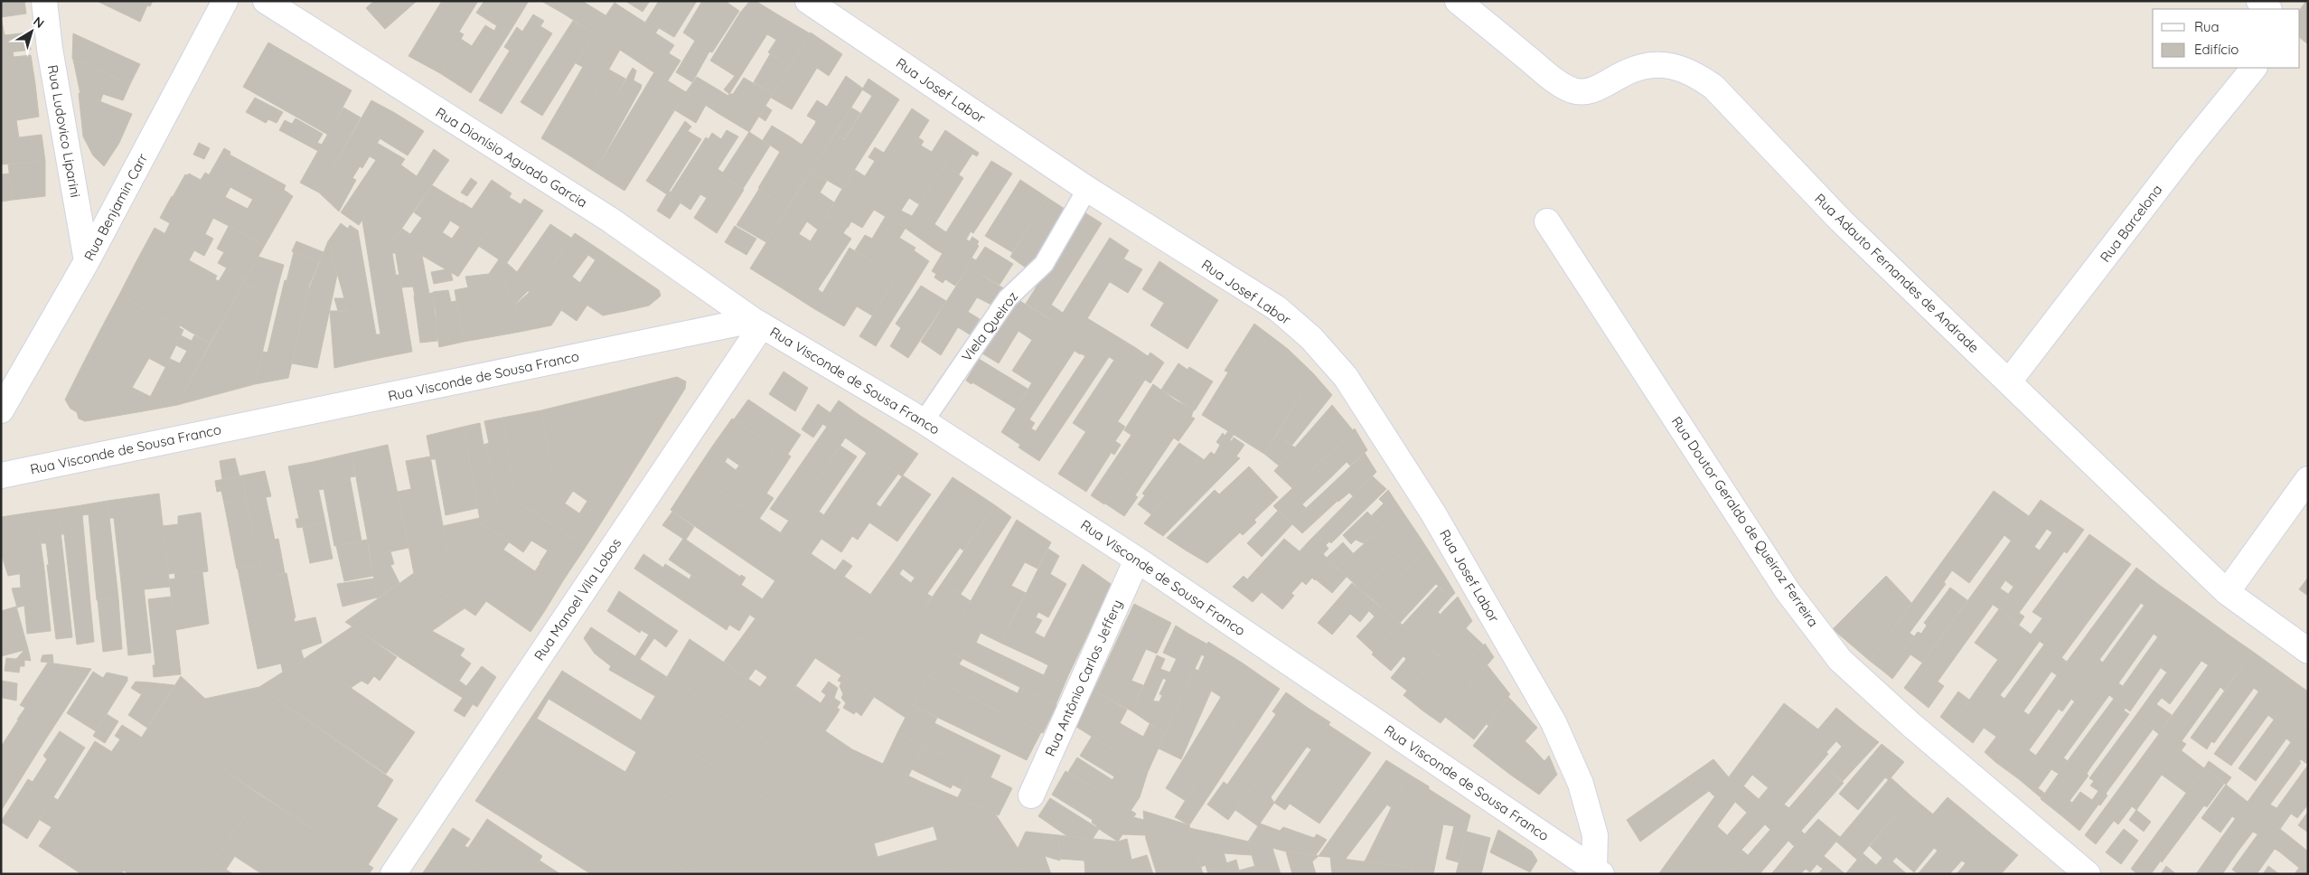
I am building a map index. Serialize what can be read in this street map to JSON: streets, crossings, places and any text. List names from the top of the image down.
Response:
{
  "streets": {
    "street": [
      "Rua Josef Labor",
      "Rua Ludovico Liparini",
      "Rua Dionísio Aguado Garcia",
      "Rua Benjamin Carr",
      "Rua Barcelona",
      "Rua Adauto Fernandes de Andrade",
      "Rua Visconde de Sousa Franco",
      "Rua Doutor Geraldo de Queiroz Ferreira",
      "Rua Manoel Vila Lobos",
      "Rua Antônio Carlos Jeffery"
    ],
    "lane": ["Viela Queiroz"]
  },
  "crossings": [
    ["Rua Josef Labor", "Viela Queiroz"],
    ["Rua Josef Labor", "Rua Visconde de Sousa Franco"],
    ["Rua Ludovico Liparini", "Rua Benjamin Carr"],
    ["Rua Dionísio Aguado Garcia", "Rua Visconde de Sousa Franco"],
    ["Rua Dionísio Aguado Garcia", "Rua Manoel Vila Lobos"],
    ["Rua Barcelona", "Rua Adauto Fernandes de Andrade"],
    ["Viela Queiroz", "Rua Visconde de Sousa Franco"],
    ["Rua Visconde de Sousa Franco", "Rua Manoel Vila Lobos"],
    ["Rua Visconde de Sousa Franco", "Rua Antônio Carlos Jeffery"]
  ],
  "legend": ["Rua", "Edifício"],
  "north": "top right"
}
